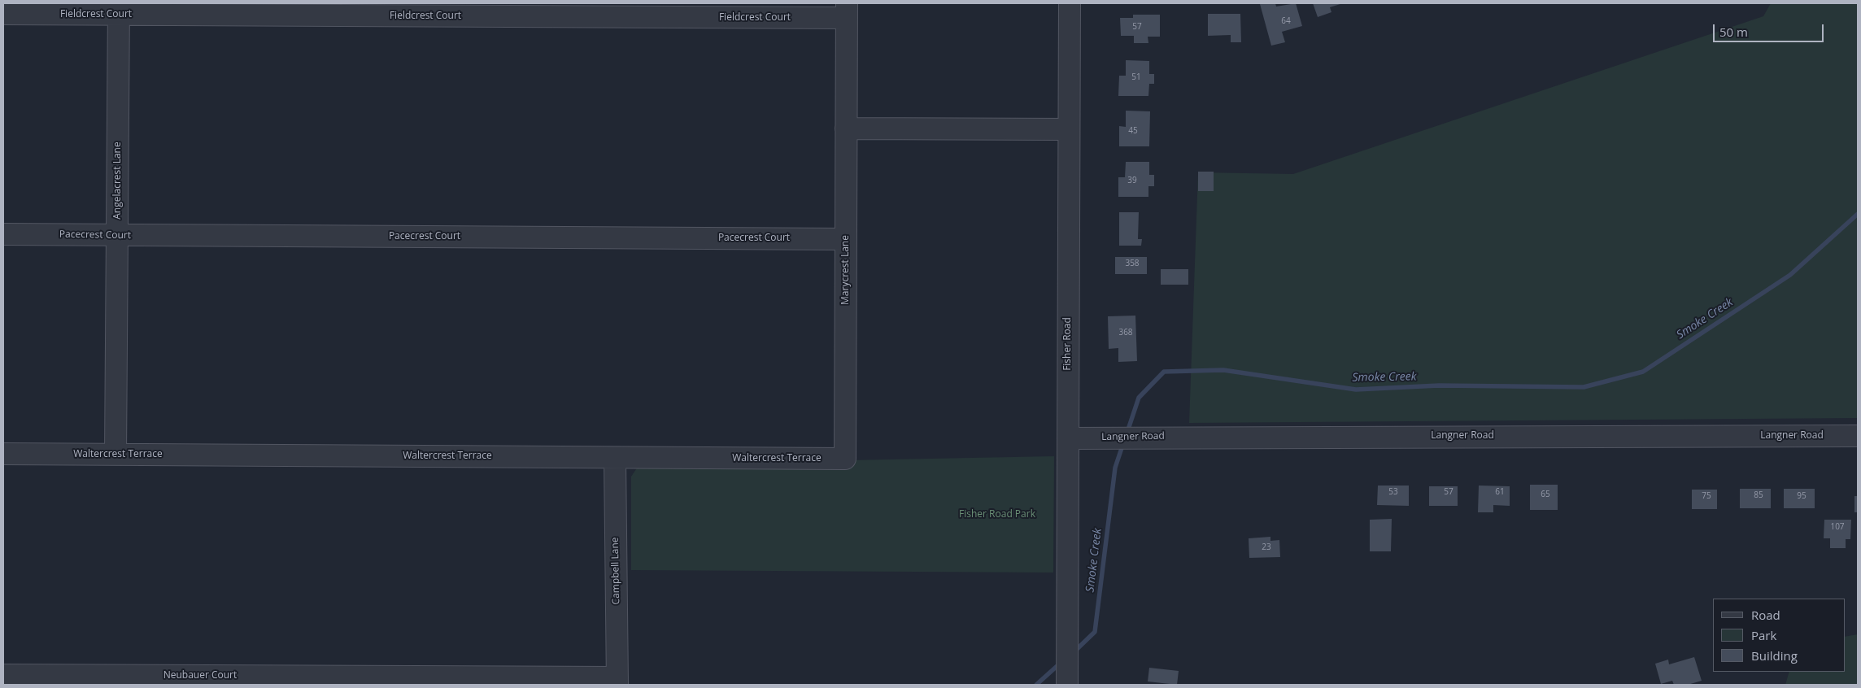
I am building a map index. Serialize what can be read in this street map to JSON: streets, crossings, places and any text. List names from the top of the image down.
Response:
{
  "streets": {
    "street": [
      "Fieldcrest Court",
      "Angelacrest Lane",
      "Pacecrest Court",
      "Marycrest Lane",
      "Fisher Road",
      "Langner Road",
      "Waltercrest Terrace",
      "Campbell Lane",
      "Neubauer Court"
    ]
  },
  "crossings": [
    ["Fieldcrest Court", "Angelacrest Lane"],
    ["Fieldcrest Court", "Marycrest Lane"],
    ["Angelacrest Lane", "Pacecrest Court"],
    ["Angelacrest Lane", "Waltercrest Terrace"],
    ["Pacecrest Court", "Marycrest Lane"],
    ["Marycrest Lane", "Waltercrest Terrace"],
    ["Fisher Road", "Langner Road"],
    ["Waltercrest Terrace", "Campbell Lane"],
    ["Campbell Lane", "Neubauer Court"]
  ],
  "water": ["Smoke Creek"],
  "parks": ["Fisher Road Park"],
  "house_numbers": [
    "64",
    "57",
    "51",
    "45",
    "39",
    "358",
    "368",
    "53",
    "57",
    "61",
    "65",
    "85",
    "75",
    "95",
    "107",
    "23"
  ],
  "legend": ["Road", "Park", "Building"],
  "scale_bar": "50 m"
}
